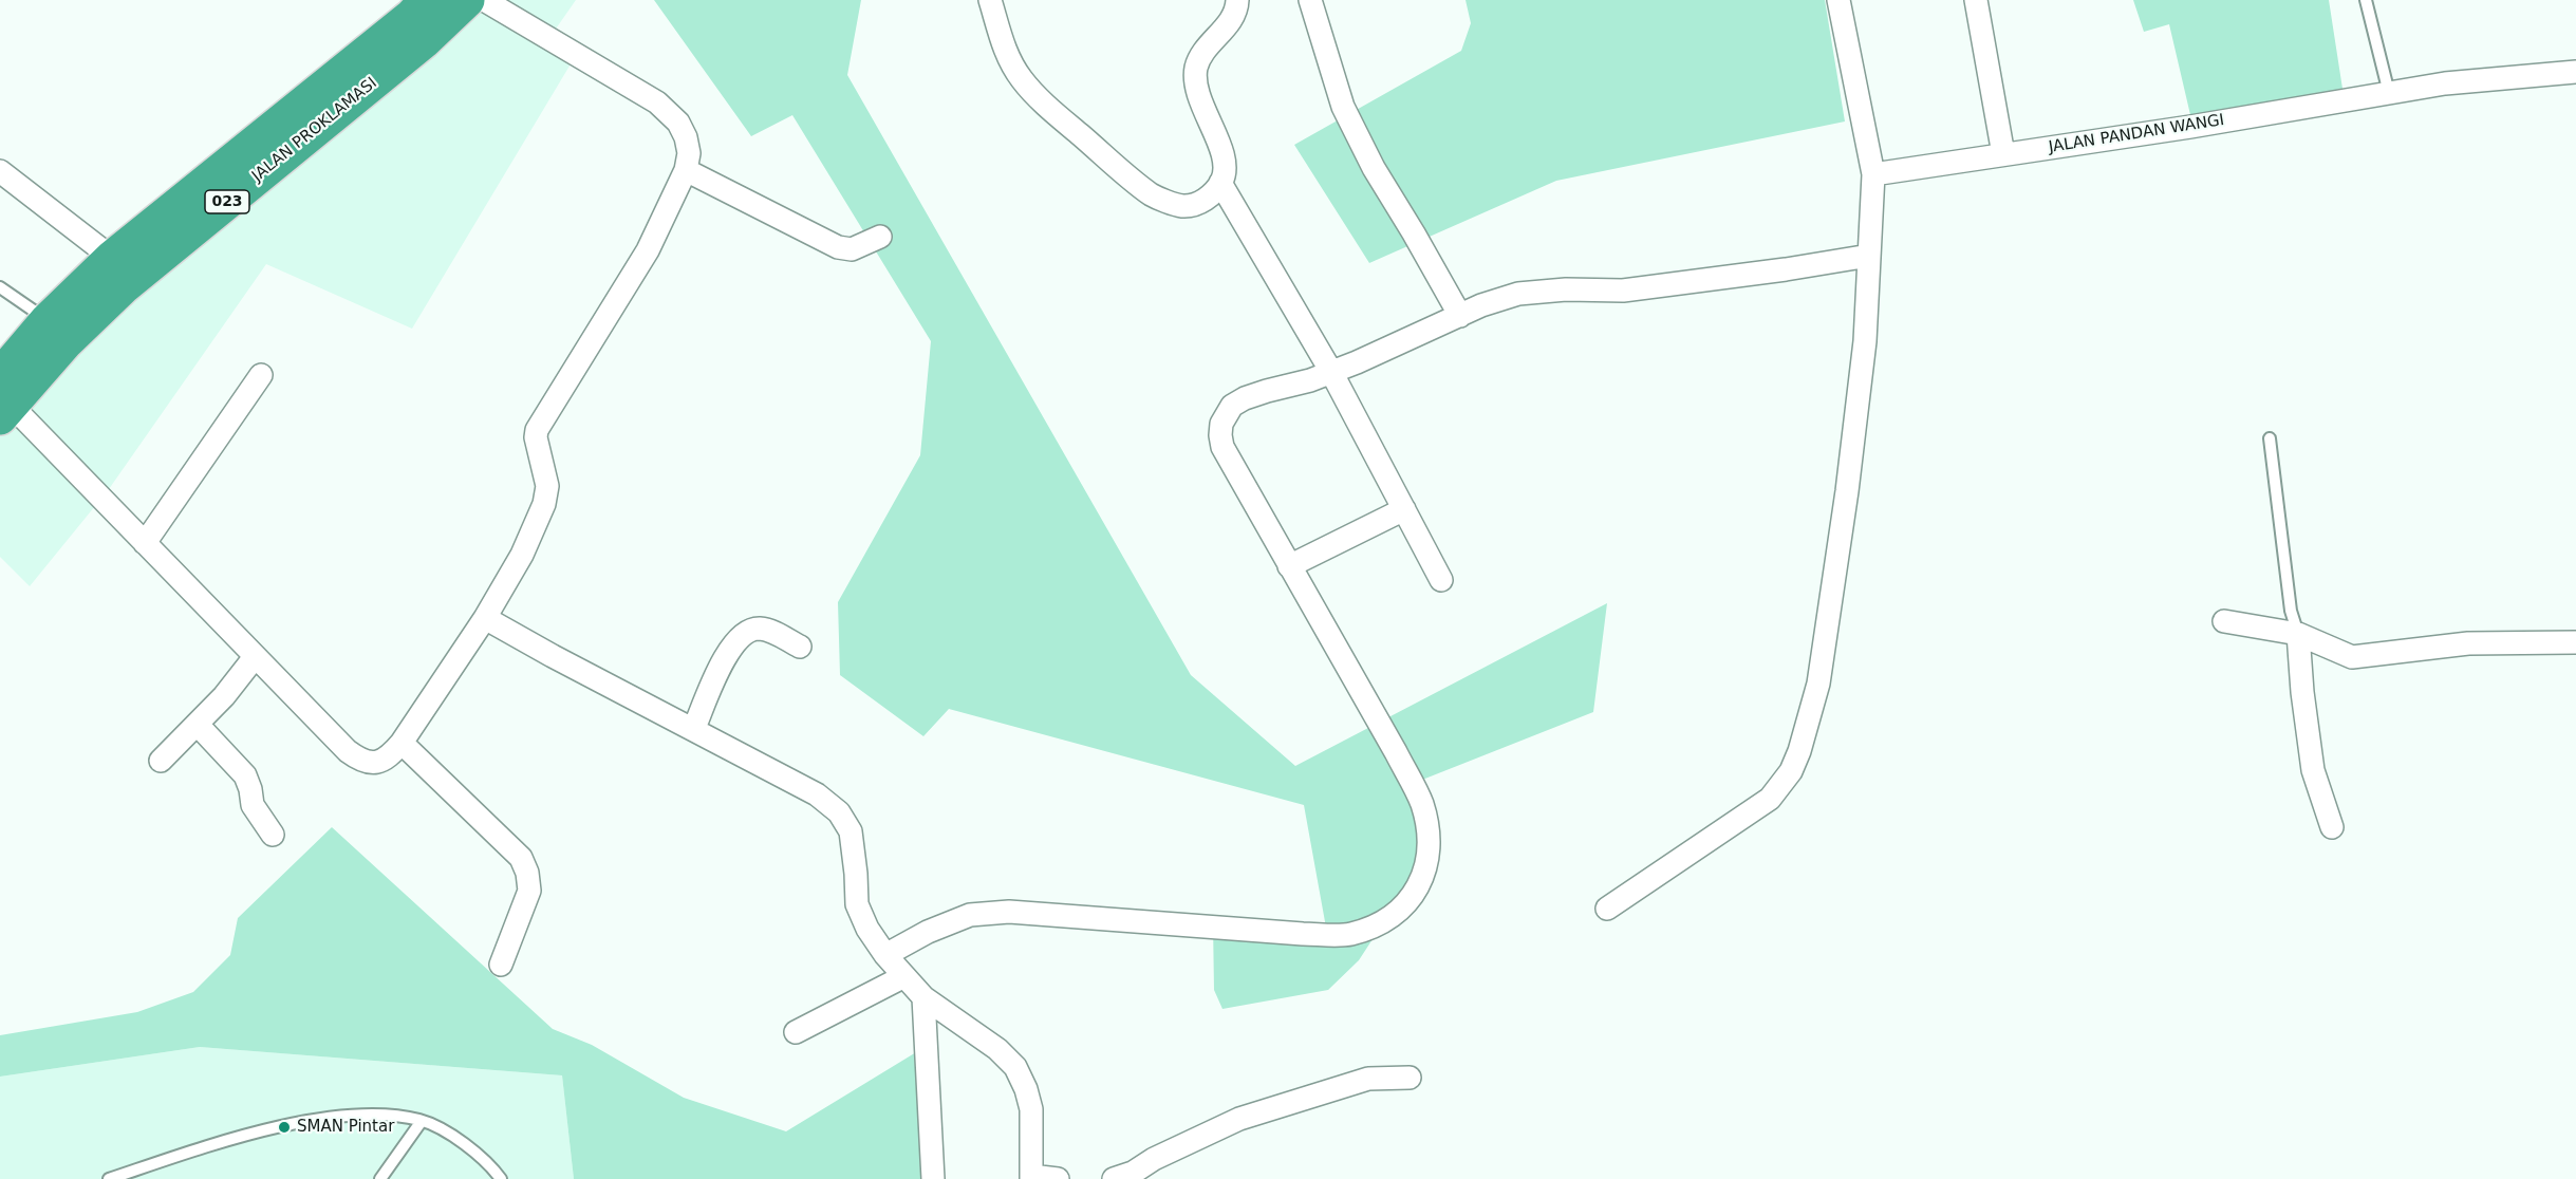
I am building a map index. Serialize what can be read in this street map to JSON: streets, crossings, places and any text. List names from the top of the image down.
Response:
{
  "streets": {
    "highway": ["JALAN PROKLAMASI", "023"],
    "street": ["JALAN PANDAN WANGI"]
  },
  "places": ["SMAN Pintar"]
}
